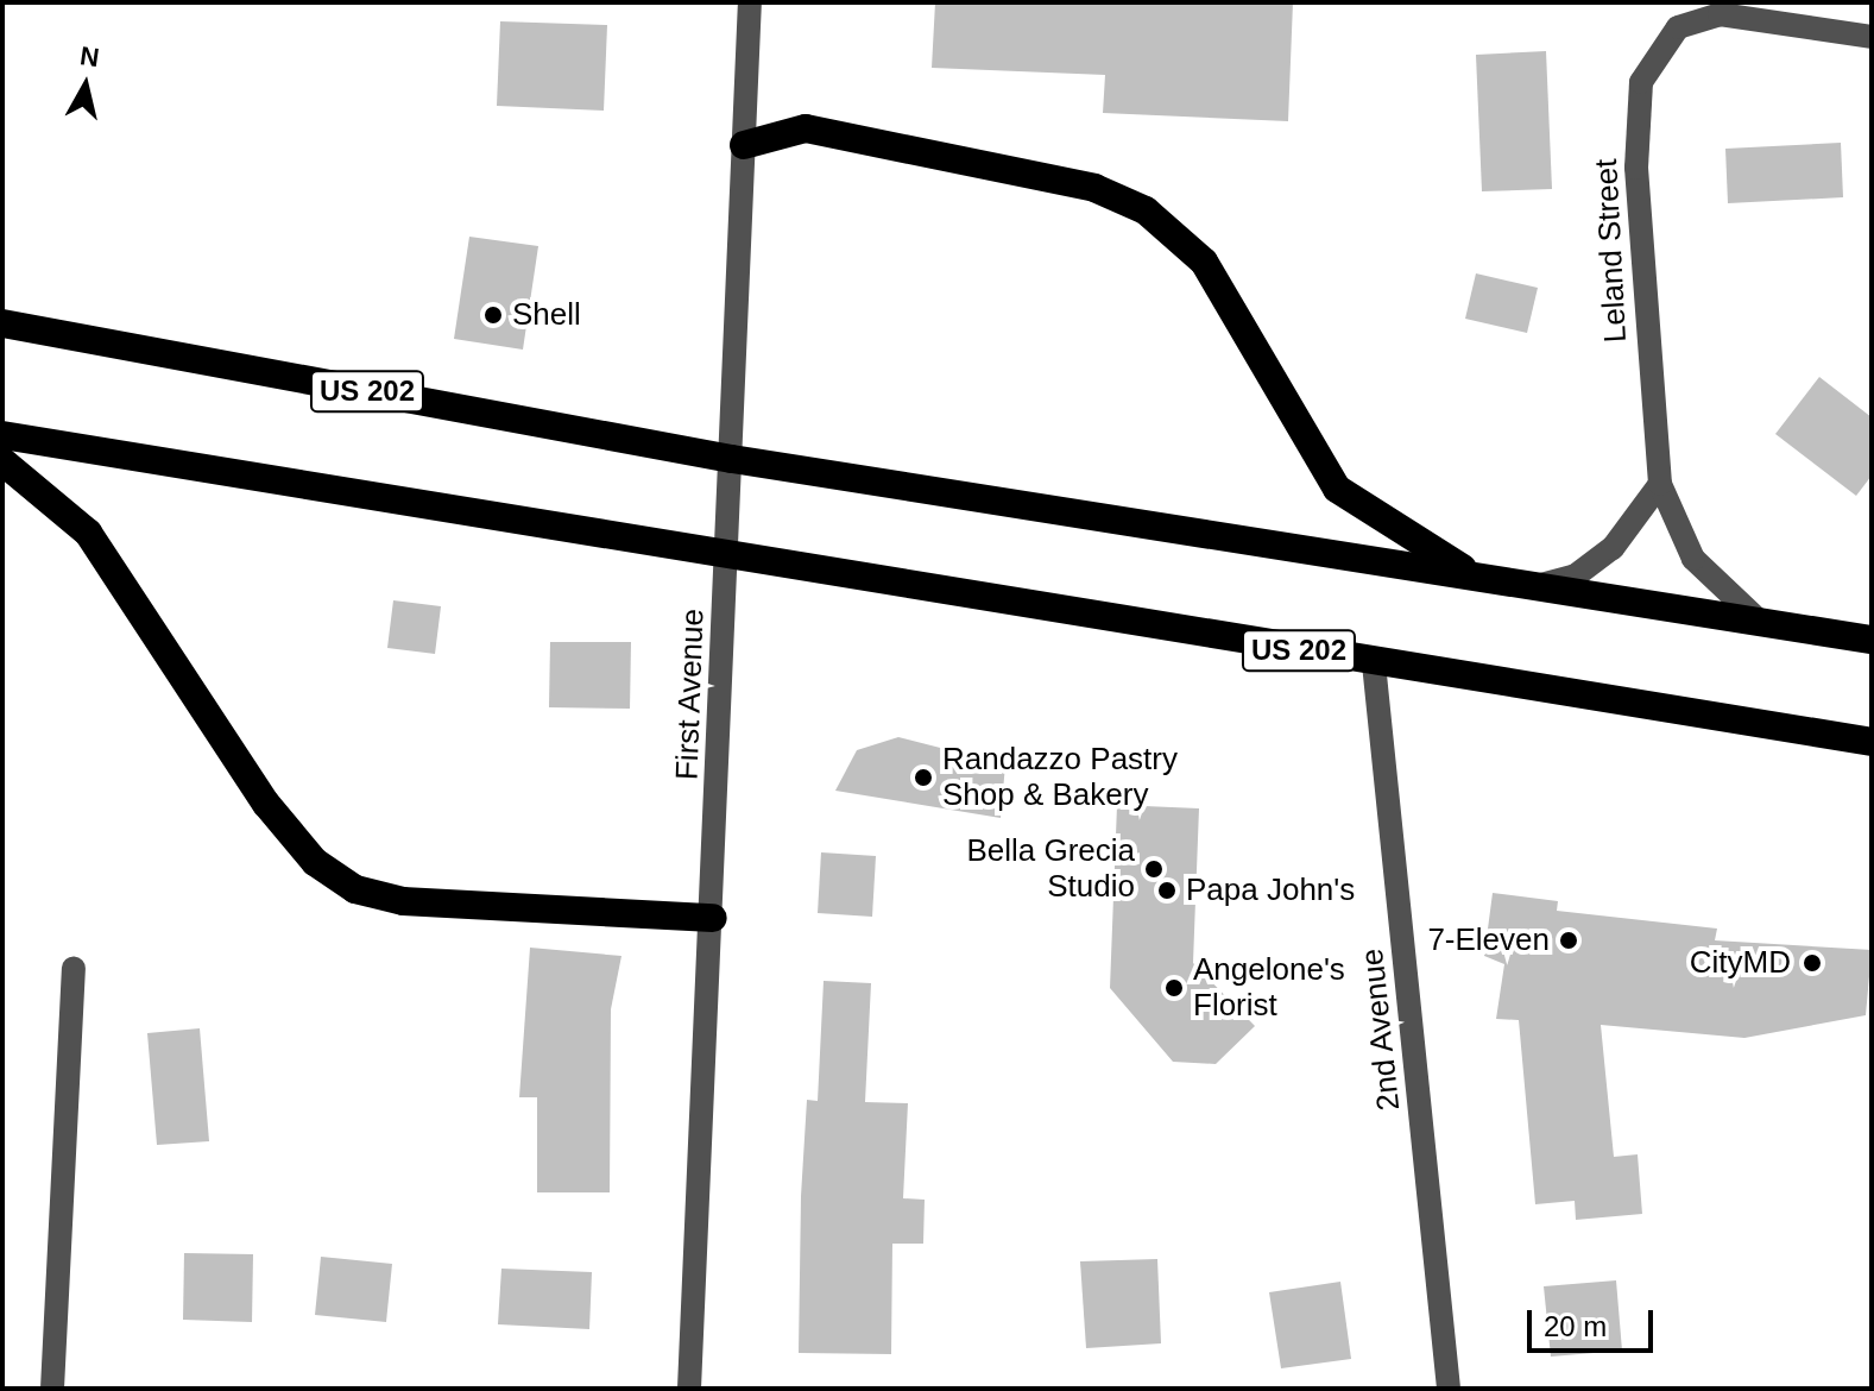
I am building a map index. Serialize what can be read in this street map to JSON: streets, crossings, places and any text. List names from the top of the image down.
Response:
{
  "streets": {
    "highway": ["US 202"],
    "street": ["Leland Street", "First Avenue", "2nd Avenue"]
  },
  "crossings": [
    ["Leland Street", "US 202"],
    ["US 202", "First Avenue"],
    ["US 202", "2nd Avenue"]
  ],
  "places": [
    "Shell",
    "Randazzo Pastry Shop & Bakery",
    "Bella Grecia Studio",
    "Papa John's",
    "7-Eleven",
    "CityMD",
    "Angelone's Florist"
  ],
  "scale_bar": "20 m",
  "north": "top"
}
